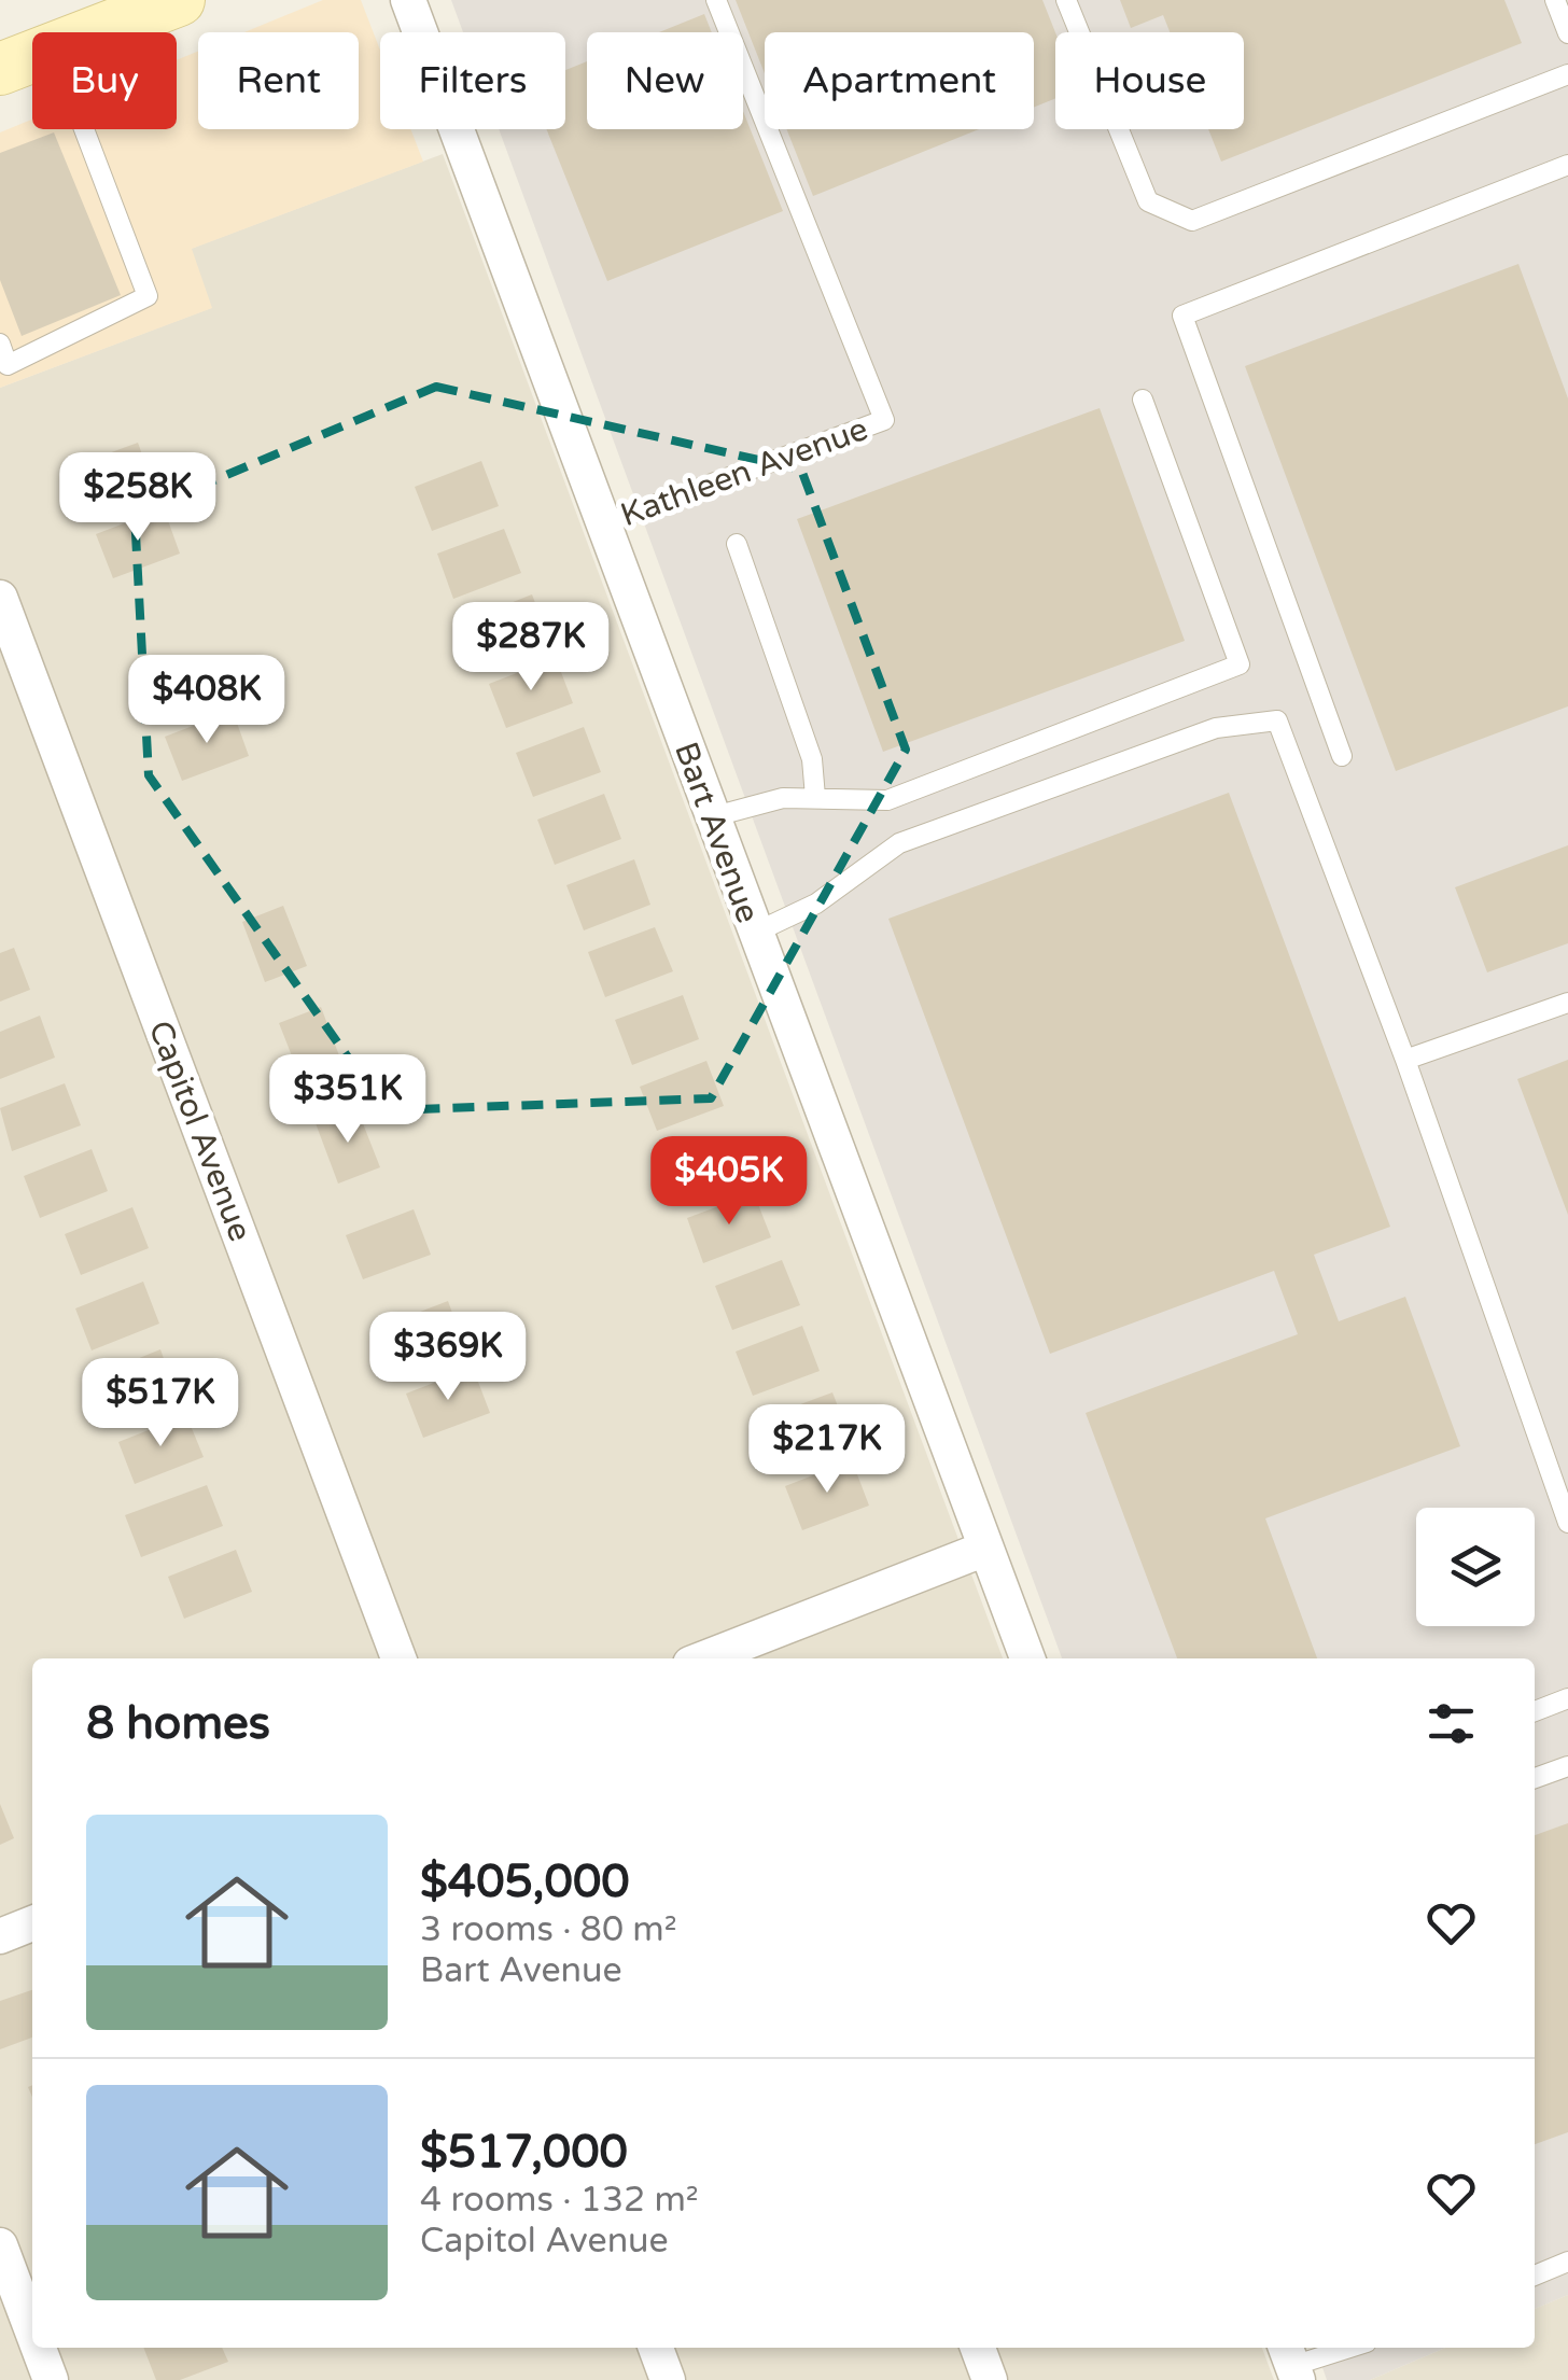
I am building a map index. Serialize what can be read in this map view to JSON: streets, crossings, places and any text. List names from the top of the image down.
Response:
{
  "streets": {
    "street": ["Bart Avenue", "Capitol Avenue"],
    "lane": ["Kathleen Avenue"]
  },
  "crossings": [
    ["Kathleen Avenue", "Bart Avenue"]
  ],
  "page": {
    "chip": [
      "Buy",
      "Rent",
      "Filters",
      "New",
      "Apartment",
      "House"
    ],
    "price": [
      "$258K",
      "$287K",
      "$408K",
      "$351K",
      "$405K",
      "$369K",
      "$517K",
      "$217K"
    ],
    "heading": "8 homes",
    "list": [
      {
        "name": "$405,000",
        "note": "3 rooms · 80 m² · Bart Avenue"
      },
      {
        "name": "$517,000",
        "note": "4 rooms · 132 m² · Capitol Avenue"
      }
    ]
  }
}
